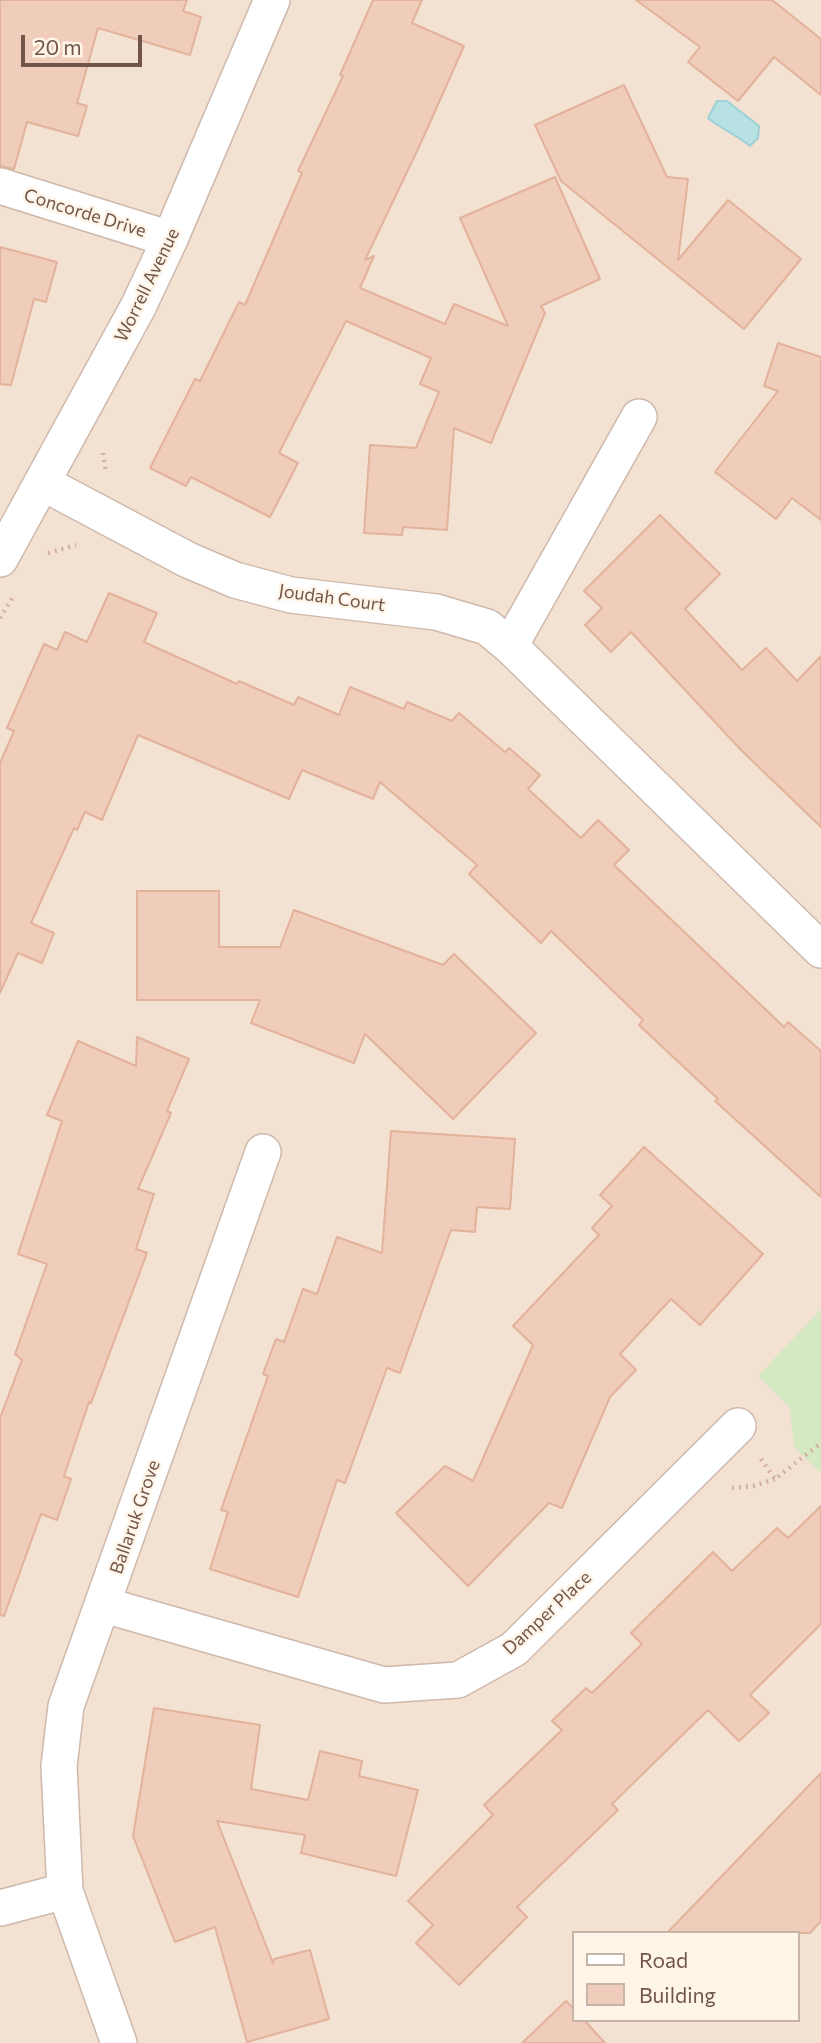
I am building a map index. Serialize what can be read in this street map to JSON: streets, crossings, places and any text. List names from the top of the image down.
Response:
{
  "streets": {
    "street": [
      "Concorde Drive",
      "Worrell Avenue",
      "Joudah Court",
      "Ballaruk Grove",
      "Damper Place"
    ]
  },
  "crossings": [
    ["Concorde Drive", "Worrell Avenue"],
    ["Worrell Avenue", "Joudah Court"],
    ["Ballaruk Grove", "Damper Place"]
  ],
  "legend": ["Road", "Building"],
  "scale_bar": "20 m"
}
